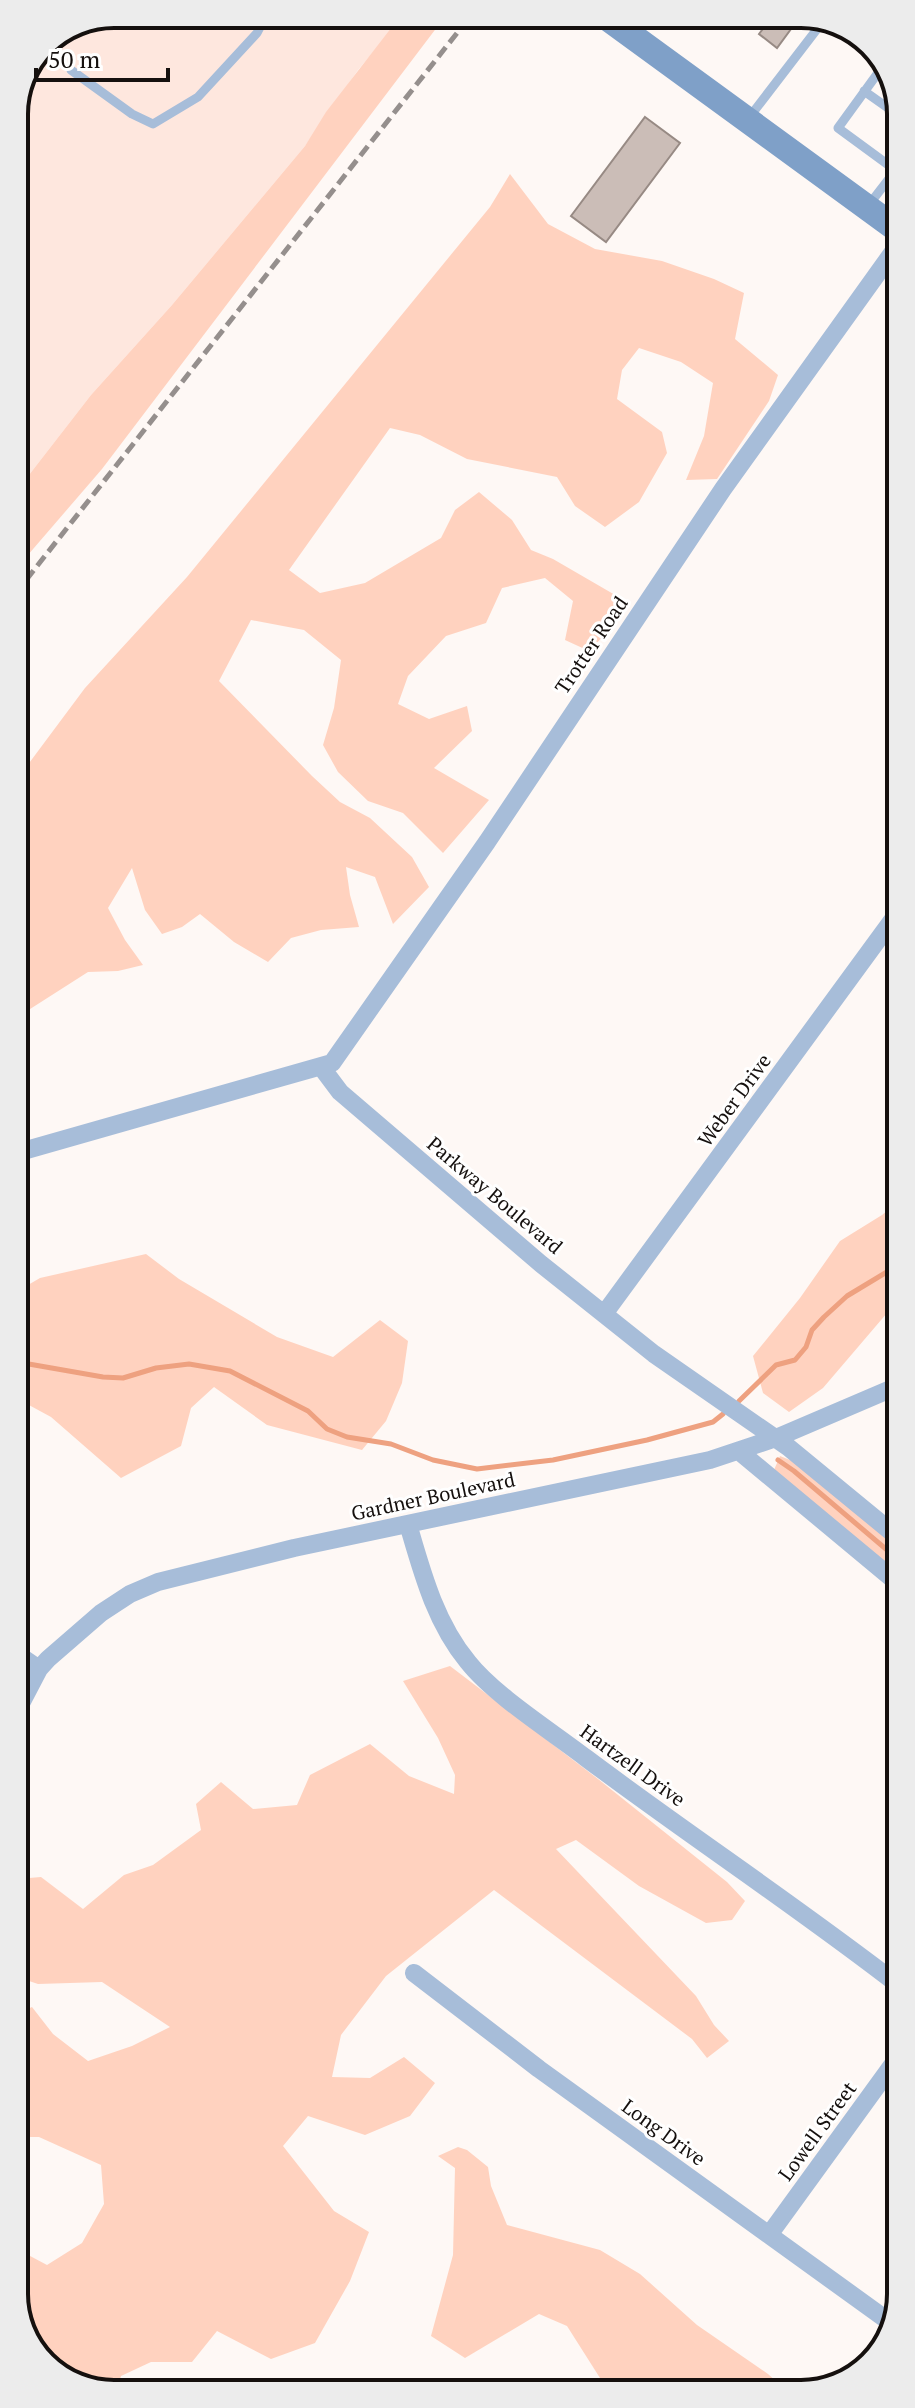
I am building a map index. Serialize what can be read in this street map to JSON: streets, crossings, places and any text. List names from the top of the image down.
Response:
{
  "streets": {
    "street": [
      "Trotter Road",
      "Weber Drive",
      "Parkway Boulevard",
      "Gardner Boulevard",
      "Hartzell Drive",
      "Lowell Street",
      "Long Drive"
    ]
  },
  "crossings": [
    ["Trotter Road", "Parkway Boulevard"],
    ["Weber Drive", "Parkway Boulevard"],
    ["Parkway Boulevard", "Gardner Boulevard"],
    ["Gardner Boulevard", "Hartzell Drive"],
    ["Lowell Street", "Long Drive"]
  ],
  "scale_bar": "50 m"
}
